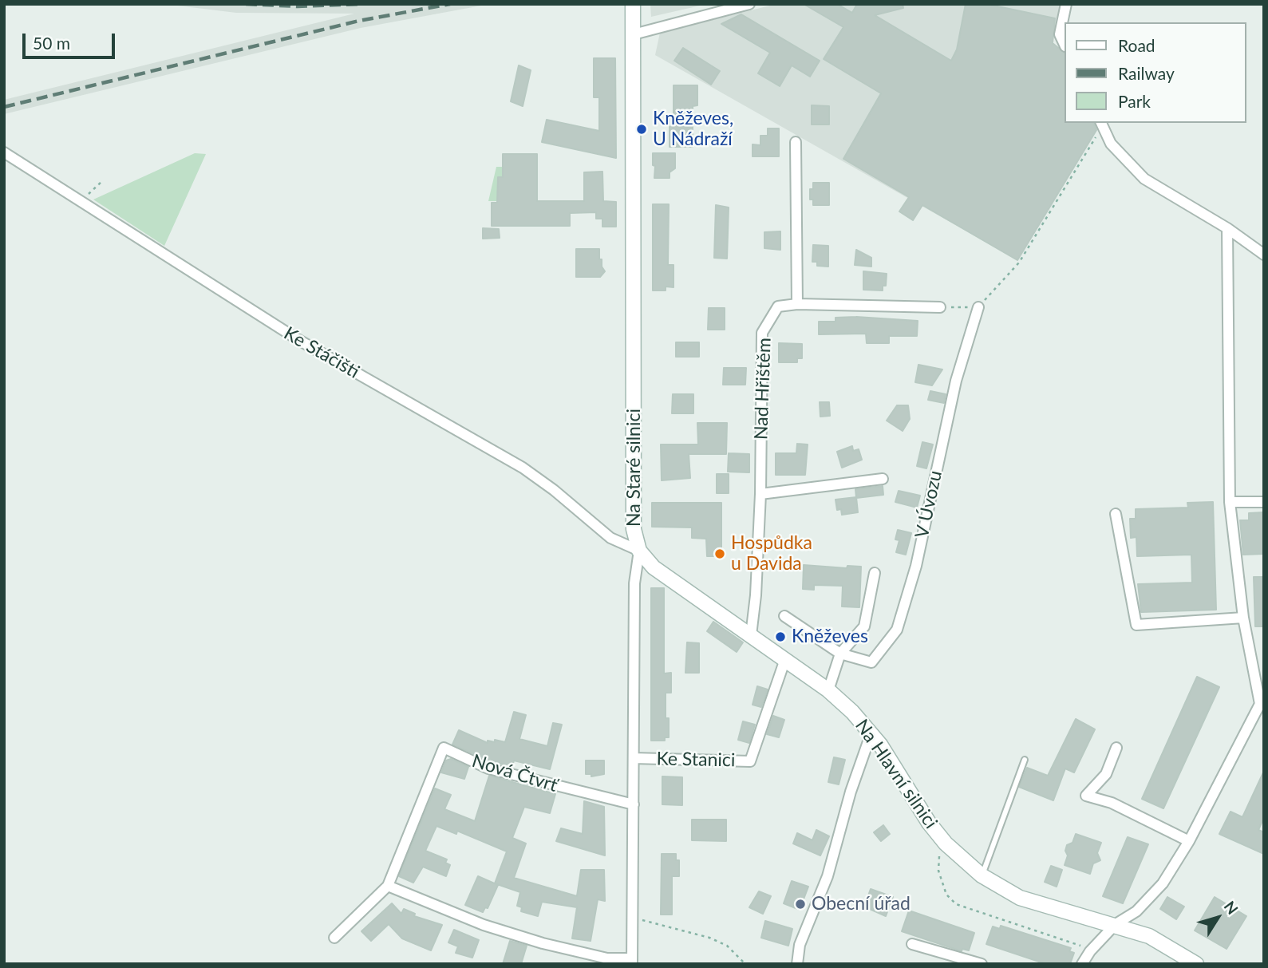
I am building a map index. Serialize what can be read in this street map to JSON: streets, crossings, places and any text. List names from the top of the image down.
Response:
{
  "streets": {
    "street": [
      "Ke Stáčišti",
      "Nad Hřištěm",
      "Na Staré silnici",
      "V Úvozu",
      "Ke Stanici",
      "Nová Čtvrť",
      "Na Hlavní silnici"
    ]
  },
  "crossings": [
    ["Ke Stáčišti", "Na Staré silnici"],
    ["Ke Stáčišti", "Na Hlavní silnici"],
    ["Nad Hřištěm", "Na Hlavní silnici"],
    ["Na Staré silnici", "Ke Stanici"],
    ["Na Staré silnici", "Nová Čtvrť"],
    ["Na Staré silnici", "Na Hlavní silnici"],
    ["Ke Stanici", "Na Hlavní silnici"]
  ],
  "places": [
    "Kněževes, U Nádraží",
    "Hospůdka u Davida",
    "Kněževes",
    "Obecní úřad"
  ],
  "legend": ["Road", "Railway", "Park"],
  "scale_bar": "50 m",
  "north": "top right"
}
